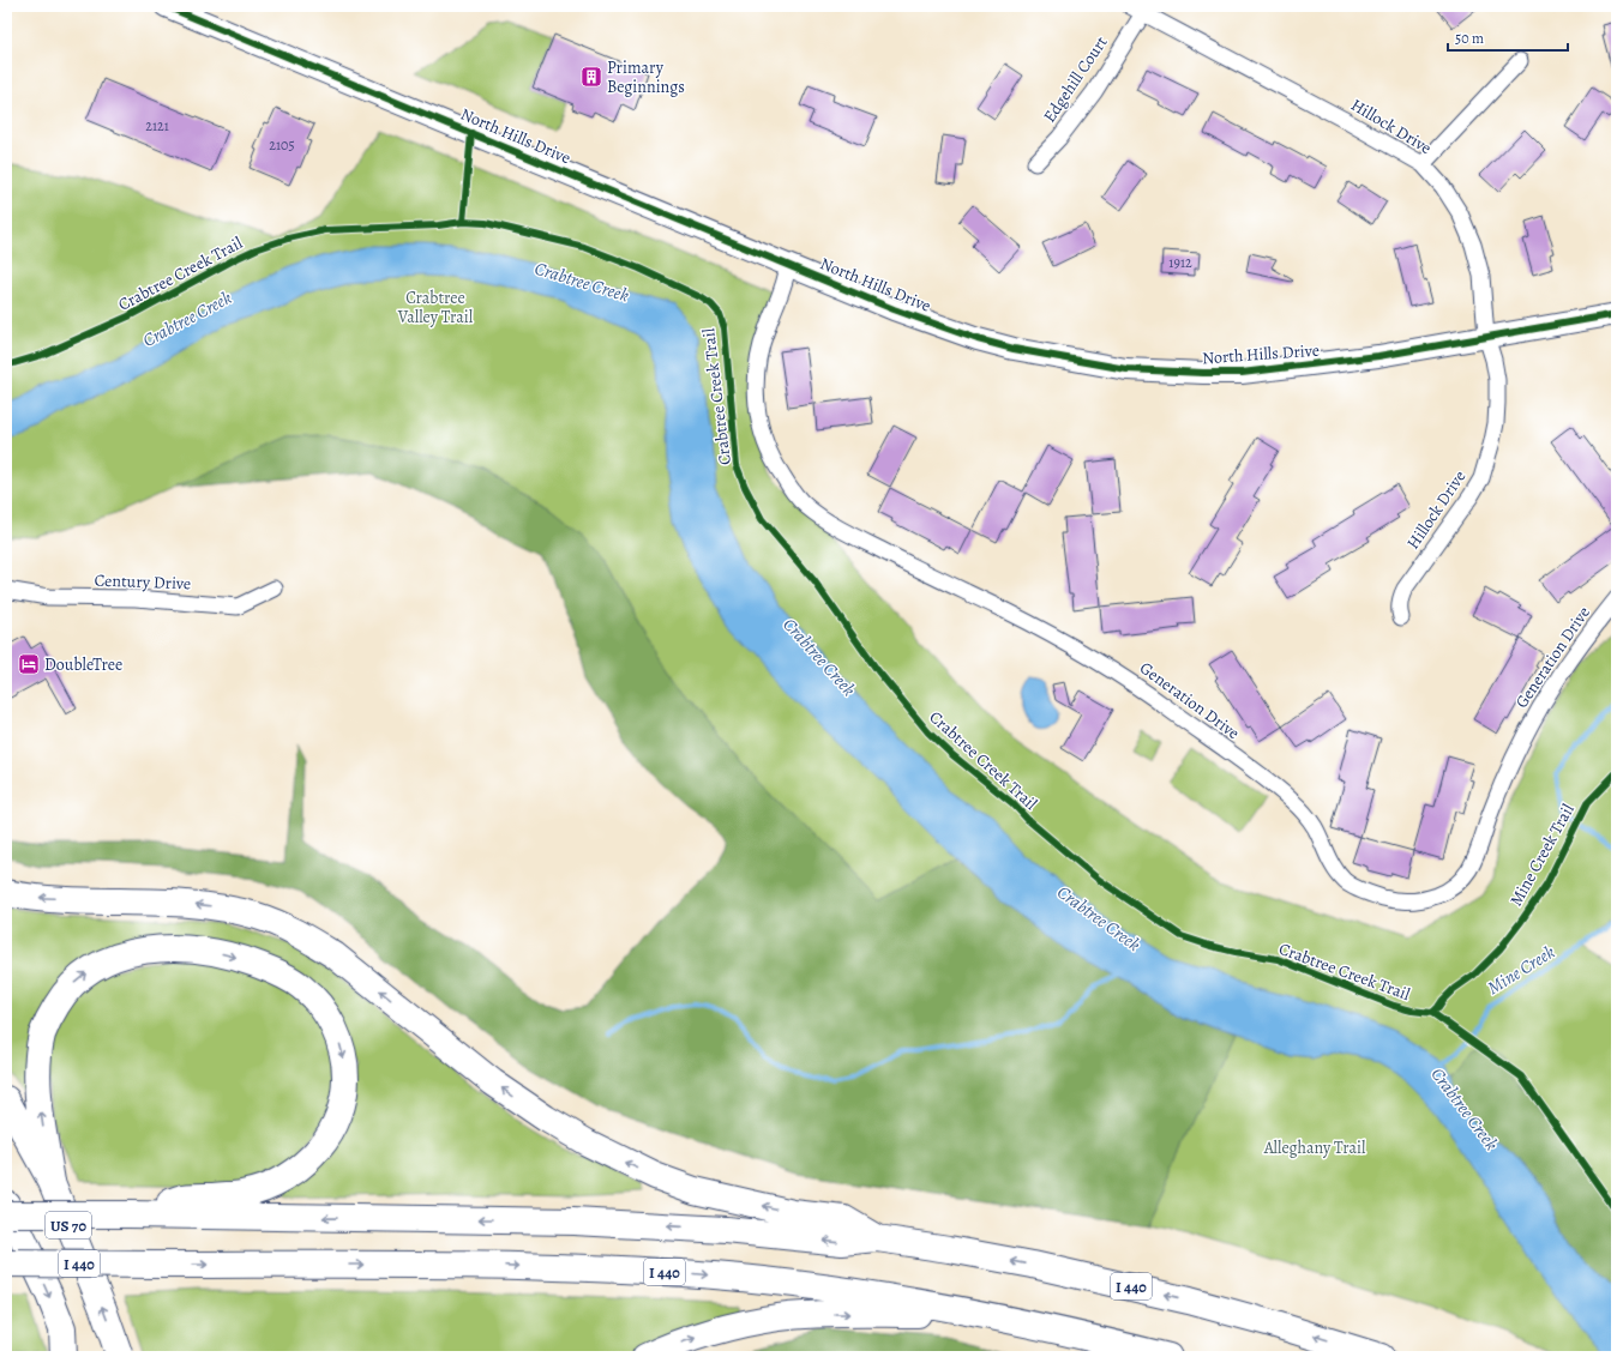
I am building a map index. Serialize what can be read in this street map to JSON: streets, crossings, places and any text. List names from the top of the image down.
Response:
{
  "streets": {
    "highway": ["US 70", "I 440"],
    "main road": ["North Hills Drive"],
    "street": [
      "Edgehill Court",
      "Hillock Drive",
      "Century Drive",
      "Generation Drive"
    ],
    "cycle path": ["Crabtree Creek Trail", "Mine Creek Trail"]
  },
  "crossings": [
    ["Edgehill Court", "Hillock Drive"],
    ["Hillock Drive", "North Hills Drive"],
    ["North Hills Drive", "Generation Drive"]
  ],
  "water": ["Crabtree Creek", "Mine Creek"],
  "parks": ["Crabtree Valley Trail", "Alleghany Trail"],
  "places": {
    "building": ["Primary Beginnings"],
    "hotel": ["DoubleTree"]
  },
  "house_numbers": ["2121", "2105", "1912"],
  "scale_bar": "50 m"
}
